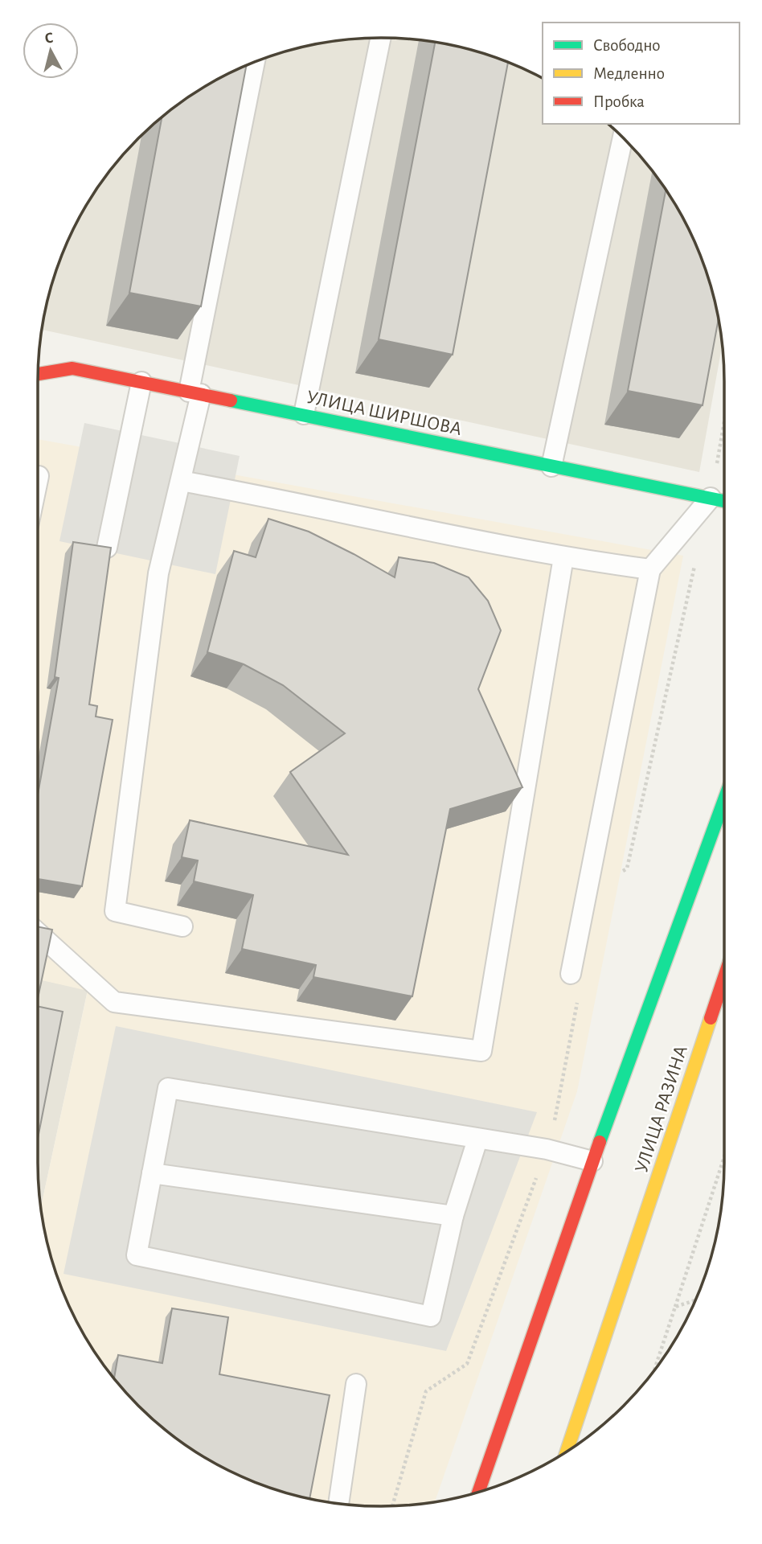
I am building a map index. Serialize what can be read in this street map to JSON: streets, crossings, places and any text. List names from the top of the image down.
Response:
{
  "streets": {
    "main road": ["УЛИЦА ШИРШОВА", "УЛИЦА РАЗИНА"]
  },
  "legend": ["Свободно", "Медленно", "Пробка"],
  "north": "top"
}
